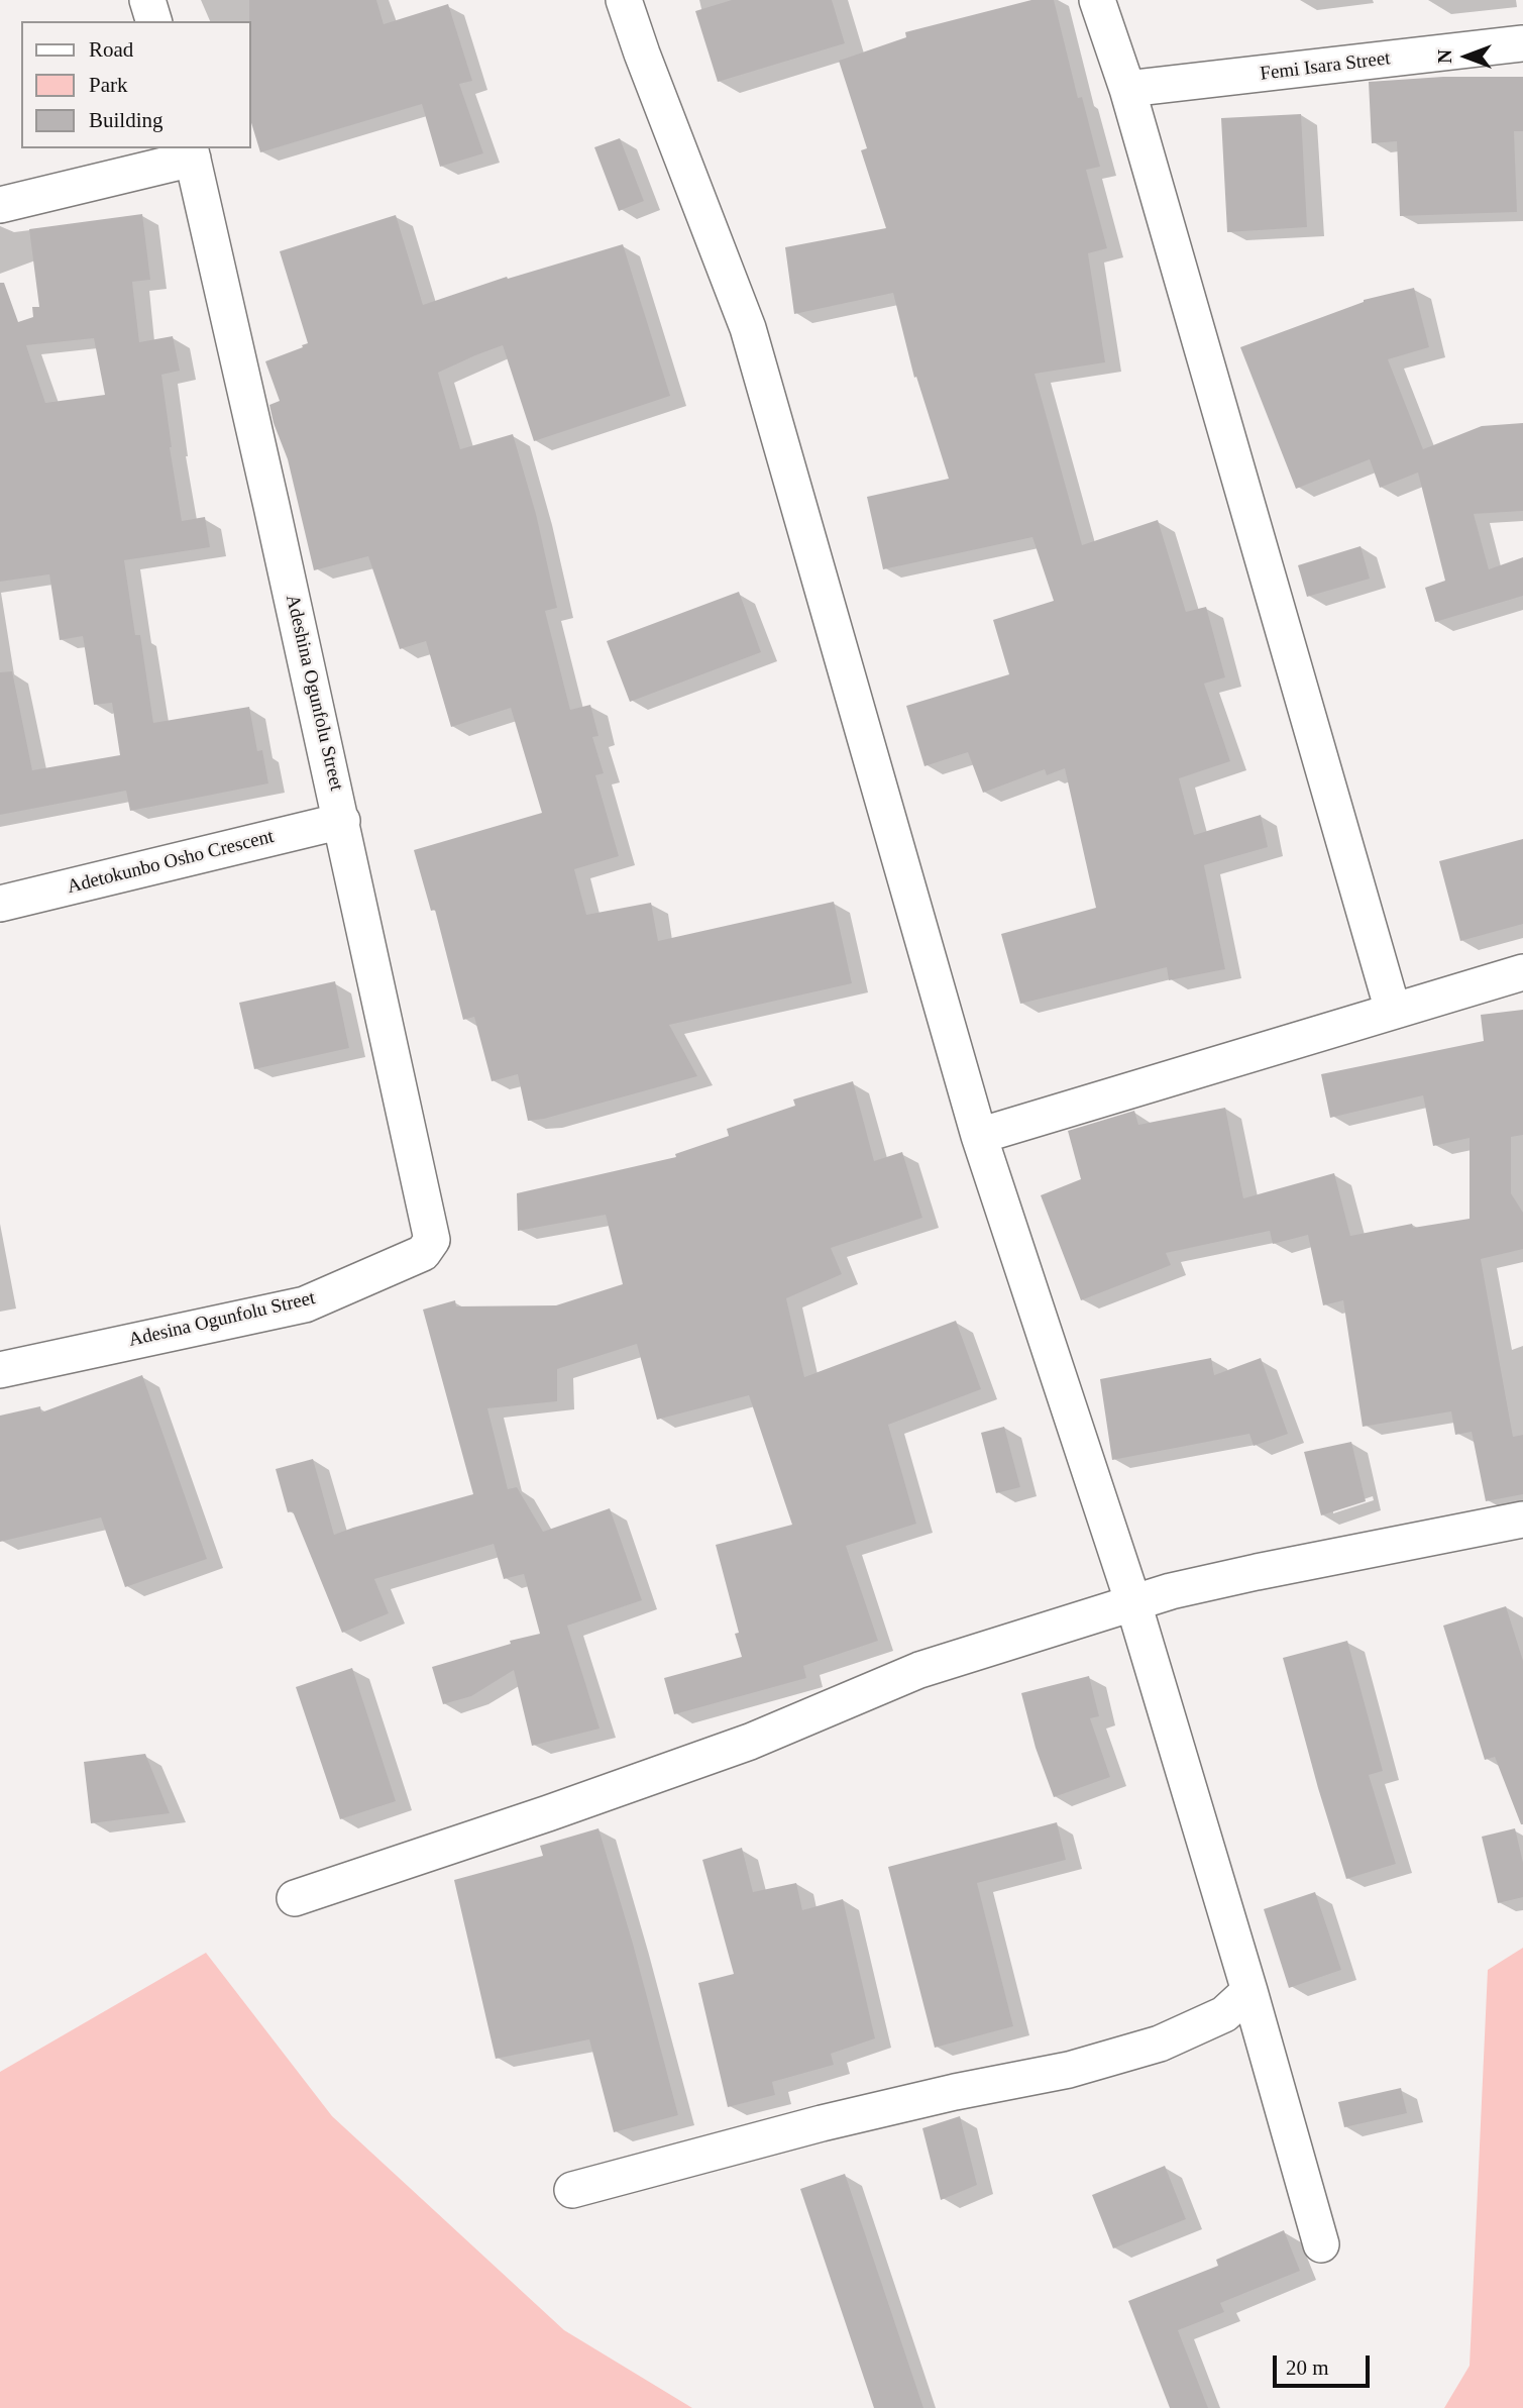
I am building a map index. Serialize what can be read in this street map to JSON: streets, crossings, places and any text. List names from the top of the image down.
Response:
{
  "streets": {
    "street": [
      "Femi Isara Street",
      "Adeshina Ogunfolu Street",
      "Adetokunbo Osho Crescent",
      "Adesina Ogunfolu Street"
    ]
  },
  "crossings": [
    ["Adeshina Ogunfolu Street", "Adetokunbo Osho Crescent"],
    ["Adeshina Ogunfolu Street", "Adesina Ogunfolu Street"]
  ],
  "legend": ["Road", "Park", "Building"],
  "scale_bar": "20 m",
  "north": "left"
}
